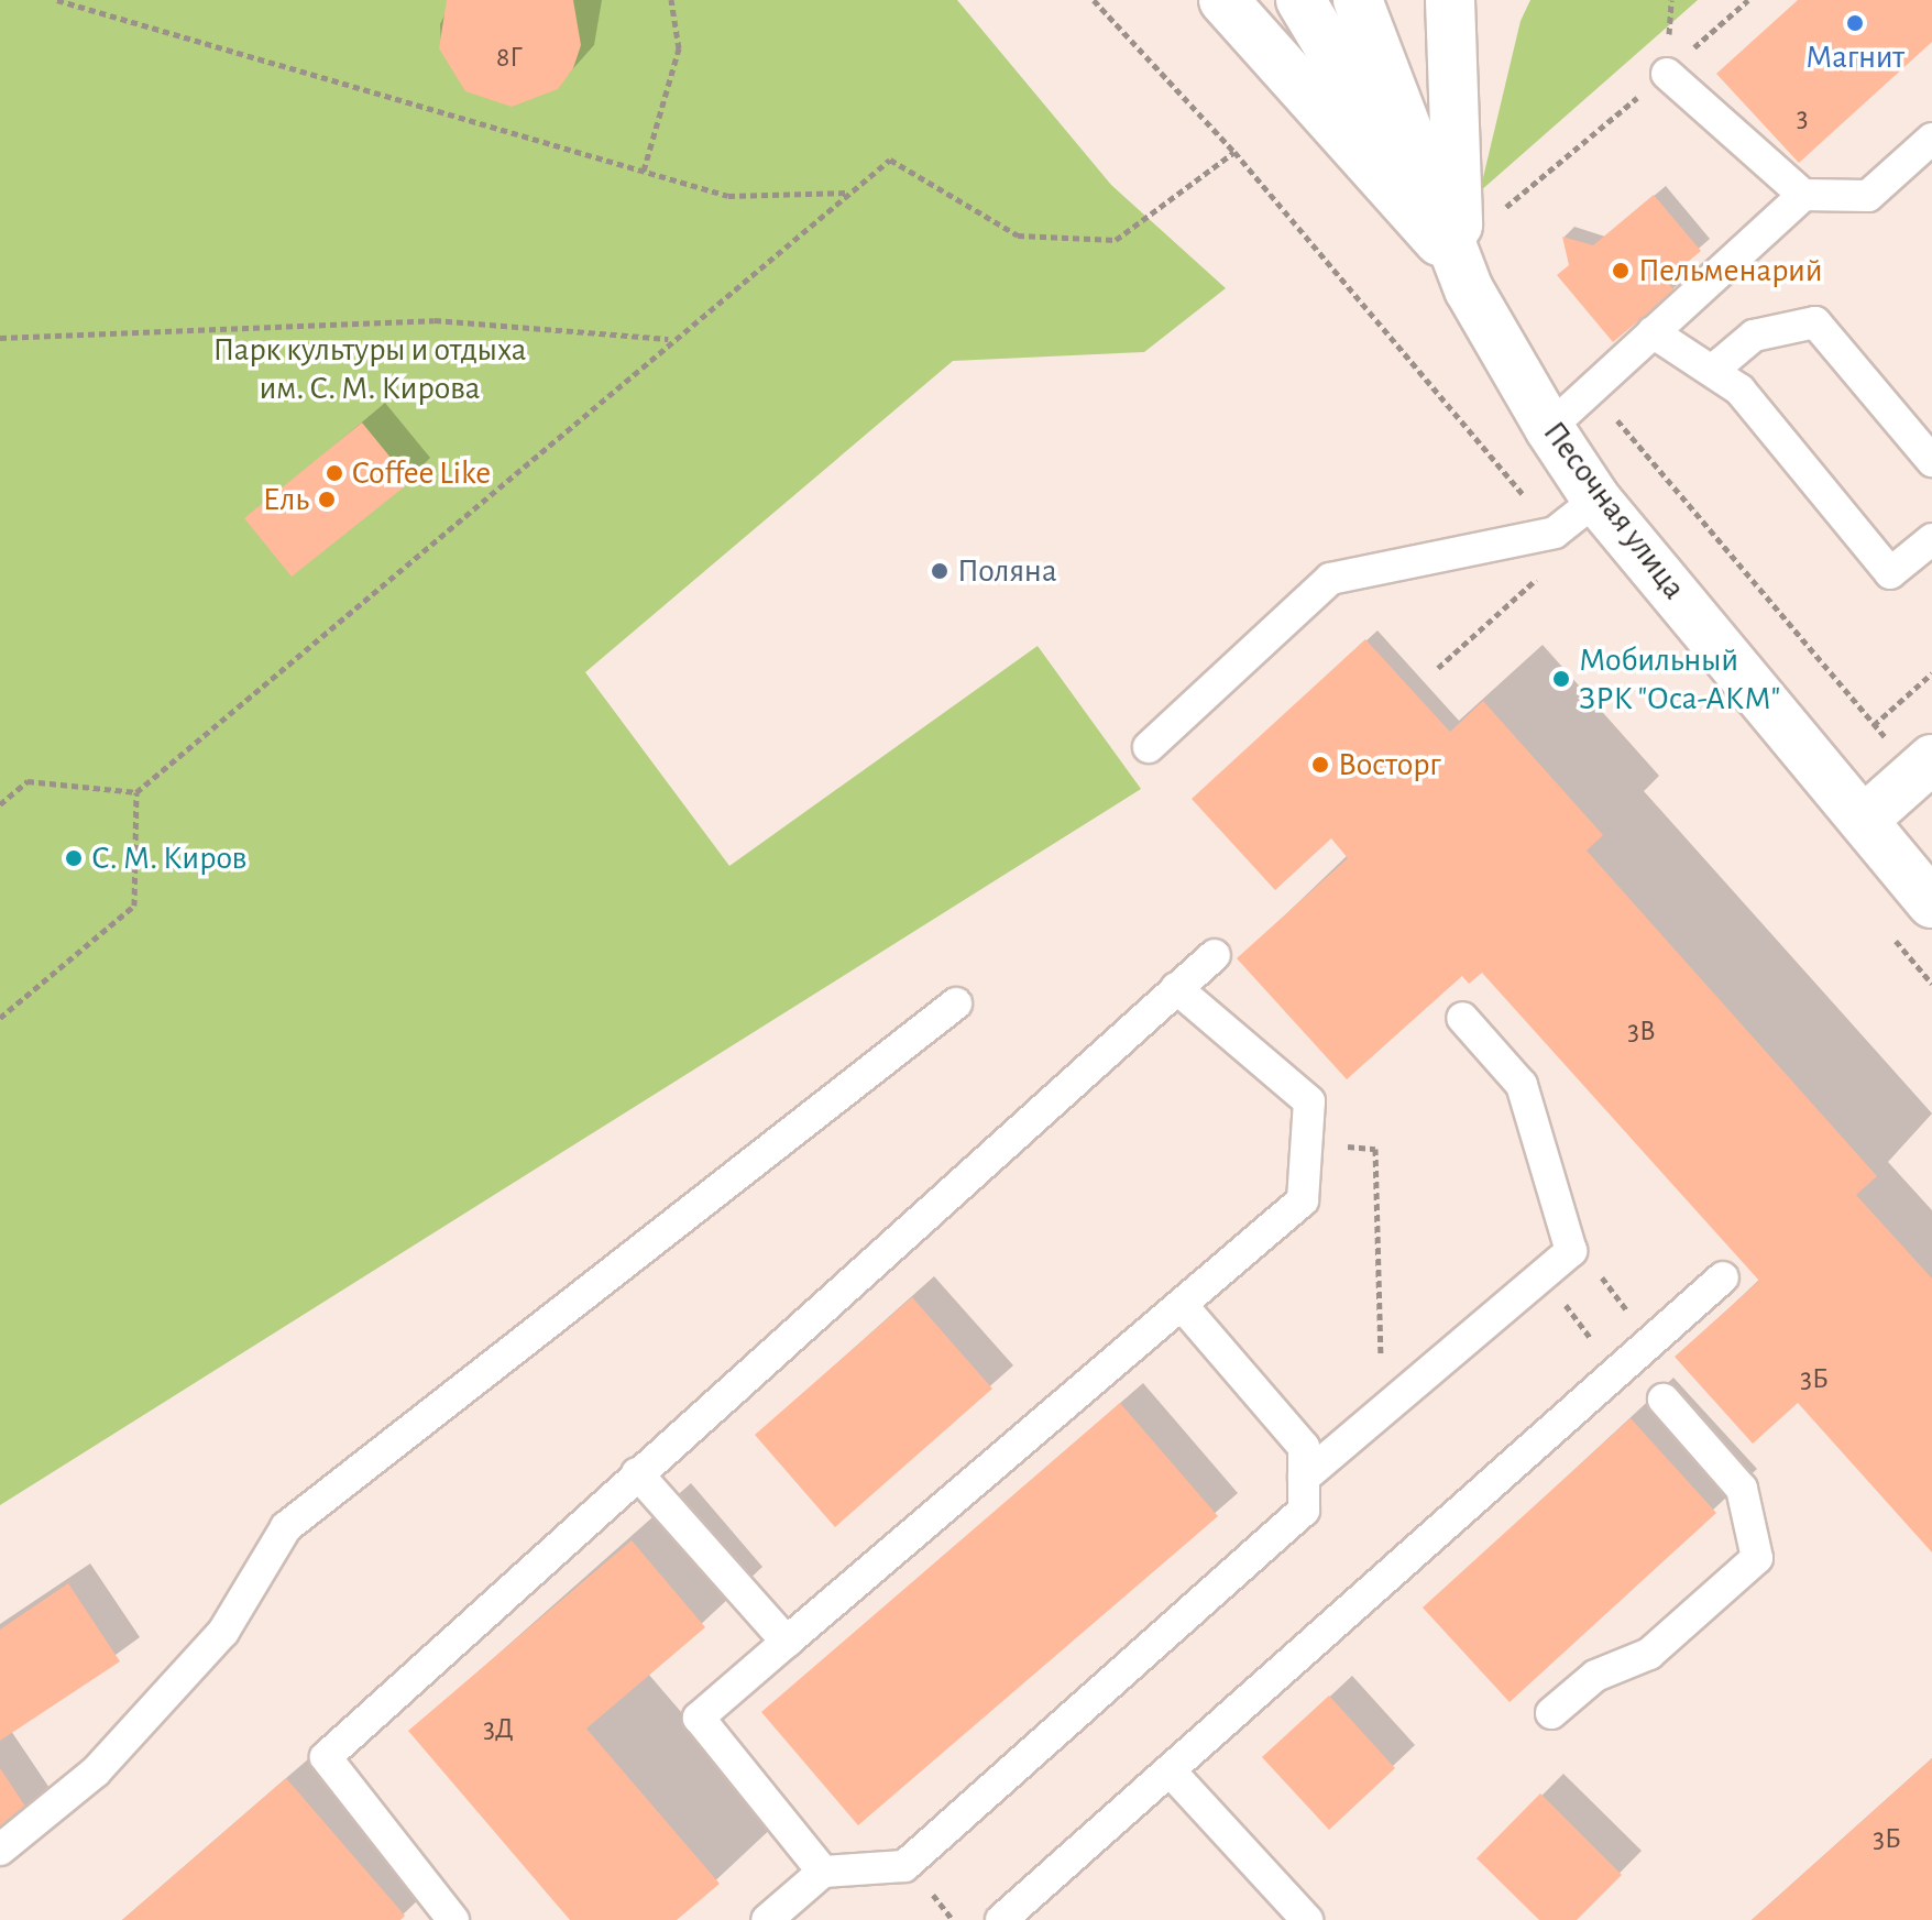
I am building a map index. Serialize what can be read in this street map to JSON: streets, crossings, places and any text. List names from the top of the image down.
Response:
{
  "streets": {
    "street": ["Песочная улица"]
  },
  "parks": ["Парк культуры и отдыха им. С. М. Кирова"],
  "places": [
    "Магнит",
    "Пельменарий",
    "Coffee Like",
    "Ель",
    "Поляна",
    "Мобильный ЗРК \"Оса-АКМ\"",
    "Восторг",
    "С. М. Киров"
  ],
  "house_numbers": [
    "8Г",
    "3",
    "3В",
    "3Б",
    "3Д",
    "3Б"
  ]
}
